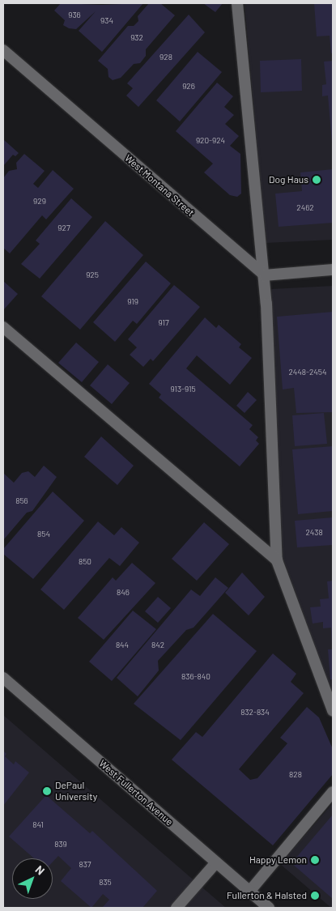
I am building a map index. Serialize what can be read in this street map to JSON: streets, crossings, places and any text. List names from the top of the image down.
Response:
{
  "streets": {
    "street": ["West Montana Street", "West Fullerton Avenue"]
  },
  "places": [
    "Dog Haus",
    "DePaul University",
    "Happy Lemon",
    "Fullerton & Halsted"
  ],
  "house_numbers": [
    "936",
    "934",
    "932",
    "928",
    "926",
    "920-924",
    "929",
    "2462",
    "927",
    "925",
    "919",
    "917",
    "2448-2454",
    "913-915",
    "856",
    "2438",
    "854",
    "850",
    "846",
    "844",
    "842",
    "836-840",
    "832-834",
    "828",
    "841",
    "839",
    "837",
    "835"
  ],
  "north": "top right"
}
